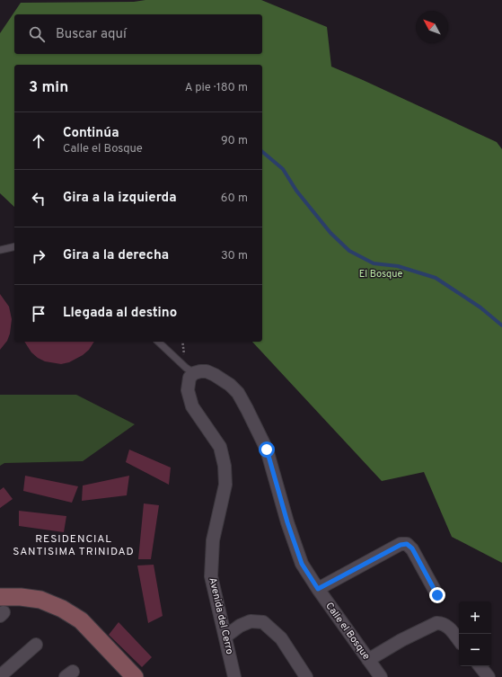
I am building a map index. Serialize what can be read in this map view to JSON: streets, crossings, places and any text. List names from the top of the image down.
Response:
{
  "streets": {
    "street": ["Avenida del Cerro", "Calle el Bosque"]
  },
  "crossings": [
    ["Avenida del Cerro", "Calle el Bosque"]
  ],
  "districts": ["RESIDENCIAL SANTISIMA TRINIDAD"],
  "parks": ["El Bosque"],
  "north": "top left",
  "page": {
    "search": "Buscar aquí",
    "heading": ["3 min", "A pie · 180 m"],
    "list": [
      ["Continúa", "Calle el Bosque", "90 m"],
      ["Gira a la izquierda", "60 m"],
      ["Gira a la derecha", "30 m"],
      "Llegada al destino"
    ],
    "map_buttons": ["+", "−"]
  }
}
